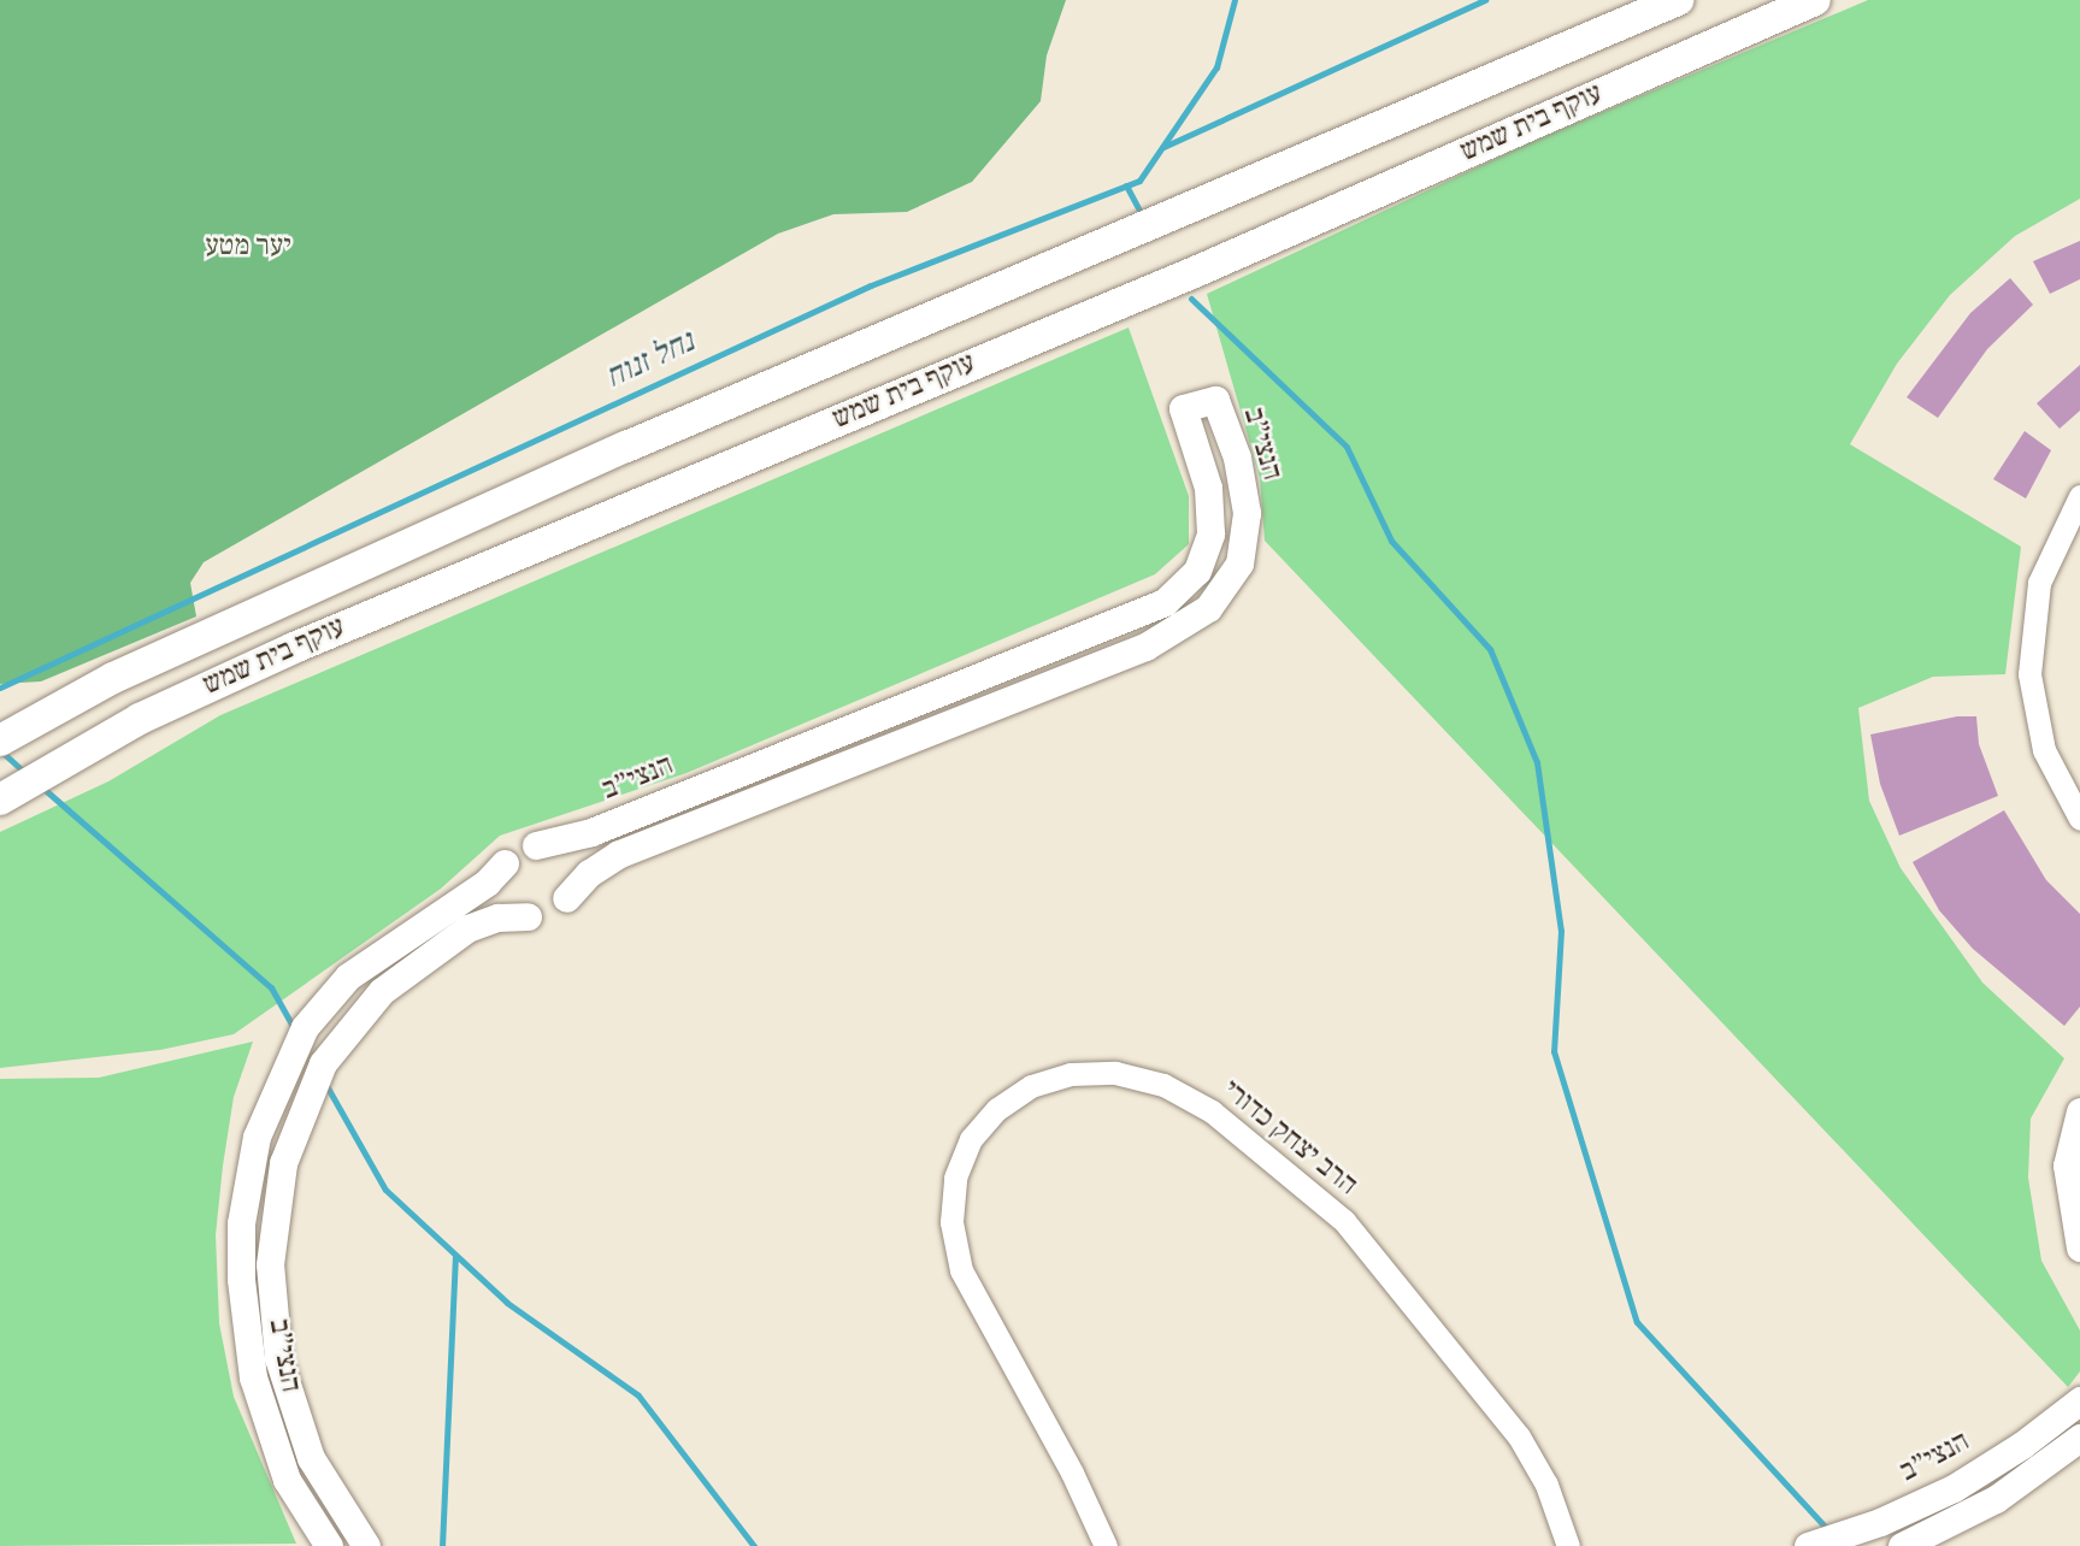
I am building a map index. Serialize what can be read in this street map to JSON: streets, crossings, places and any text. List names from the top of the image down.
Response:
{
  "streets": {
    "main road": ["עוקף בית שמש"],
    "street": ["הנצי\"ב", "הרב יצחק כדורי"]
  },
  "water": ["נחל זנוח"],
  "parks": ["יער מטע"]
}
